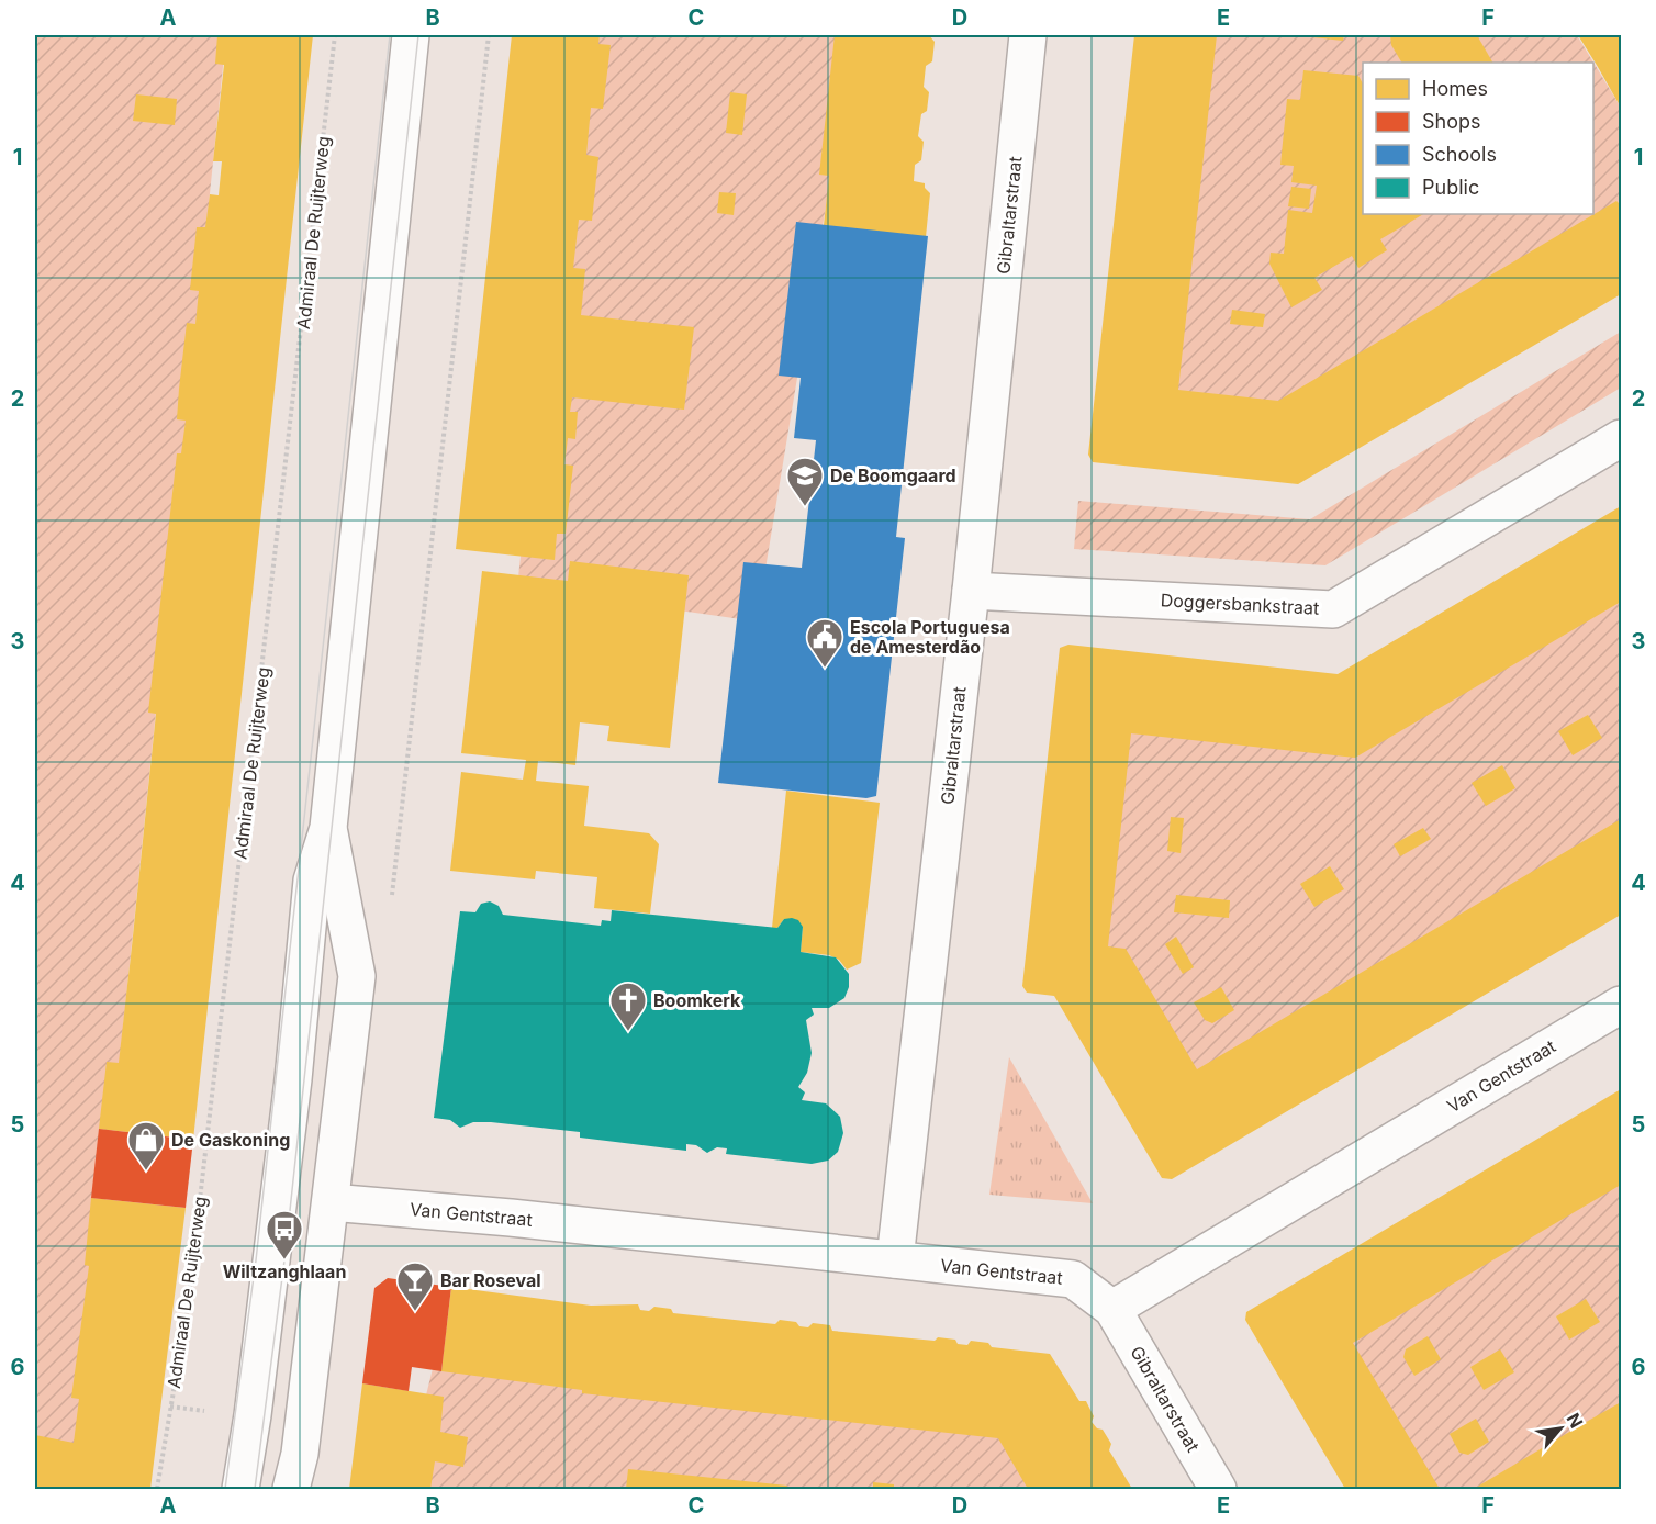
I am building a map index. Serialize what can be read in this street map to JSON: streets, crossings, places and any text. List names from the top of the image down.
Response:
{
  "streets": {
    "street": ["Gibraltarstraat", "Doggersbankstraat", "Van Gentstraat"],
    "path": ["Admiraal De Ruijterweg"]
  },
  "crossings": [
    ["Gibraltarstraat", "Doggersbankstraat"],
    ["Gibraltarstraat", "Van Gentstraat"]
  ],
  "places": {
    "school or university": ["De Boomgaard"],
    "public building": ["Escola Portuguesa de Amesterdão"],
    "church": ["Boomkerk"],
    "shop": ["De Gaskoning"],
    "bus stop": ["Wiltzanghlaan"],
    "bar": ["Bar Roseval"]
  },
  "legend": [
    "Homes",
    "Shops",
    "Schools",
    "Public"
  ],
  "north": "top right",
  "grid": {
    "columns": [
      "A",
      "B",
      "C",
      "D",
      "E",
      "F"
    ],
    "rows": [
      "1",
      "2",
      "3",
      "4",
      "5",
      "6"
    ]
  }
}
